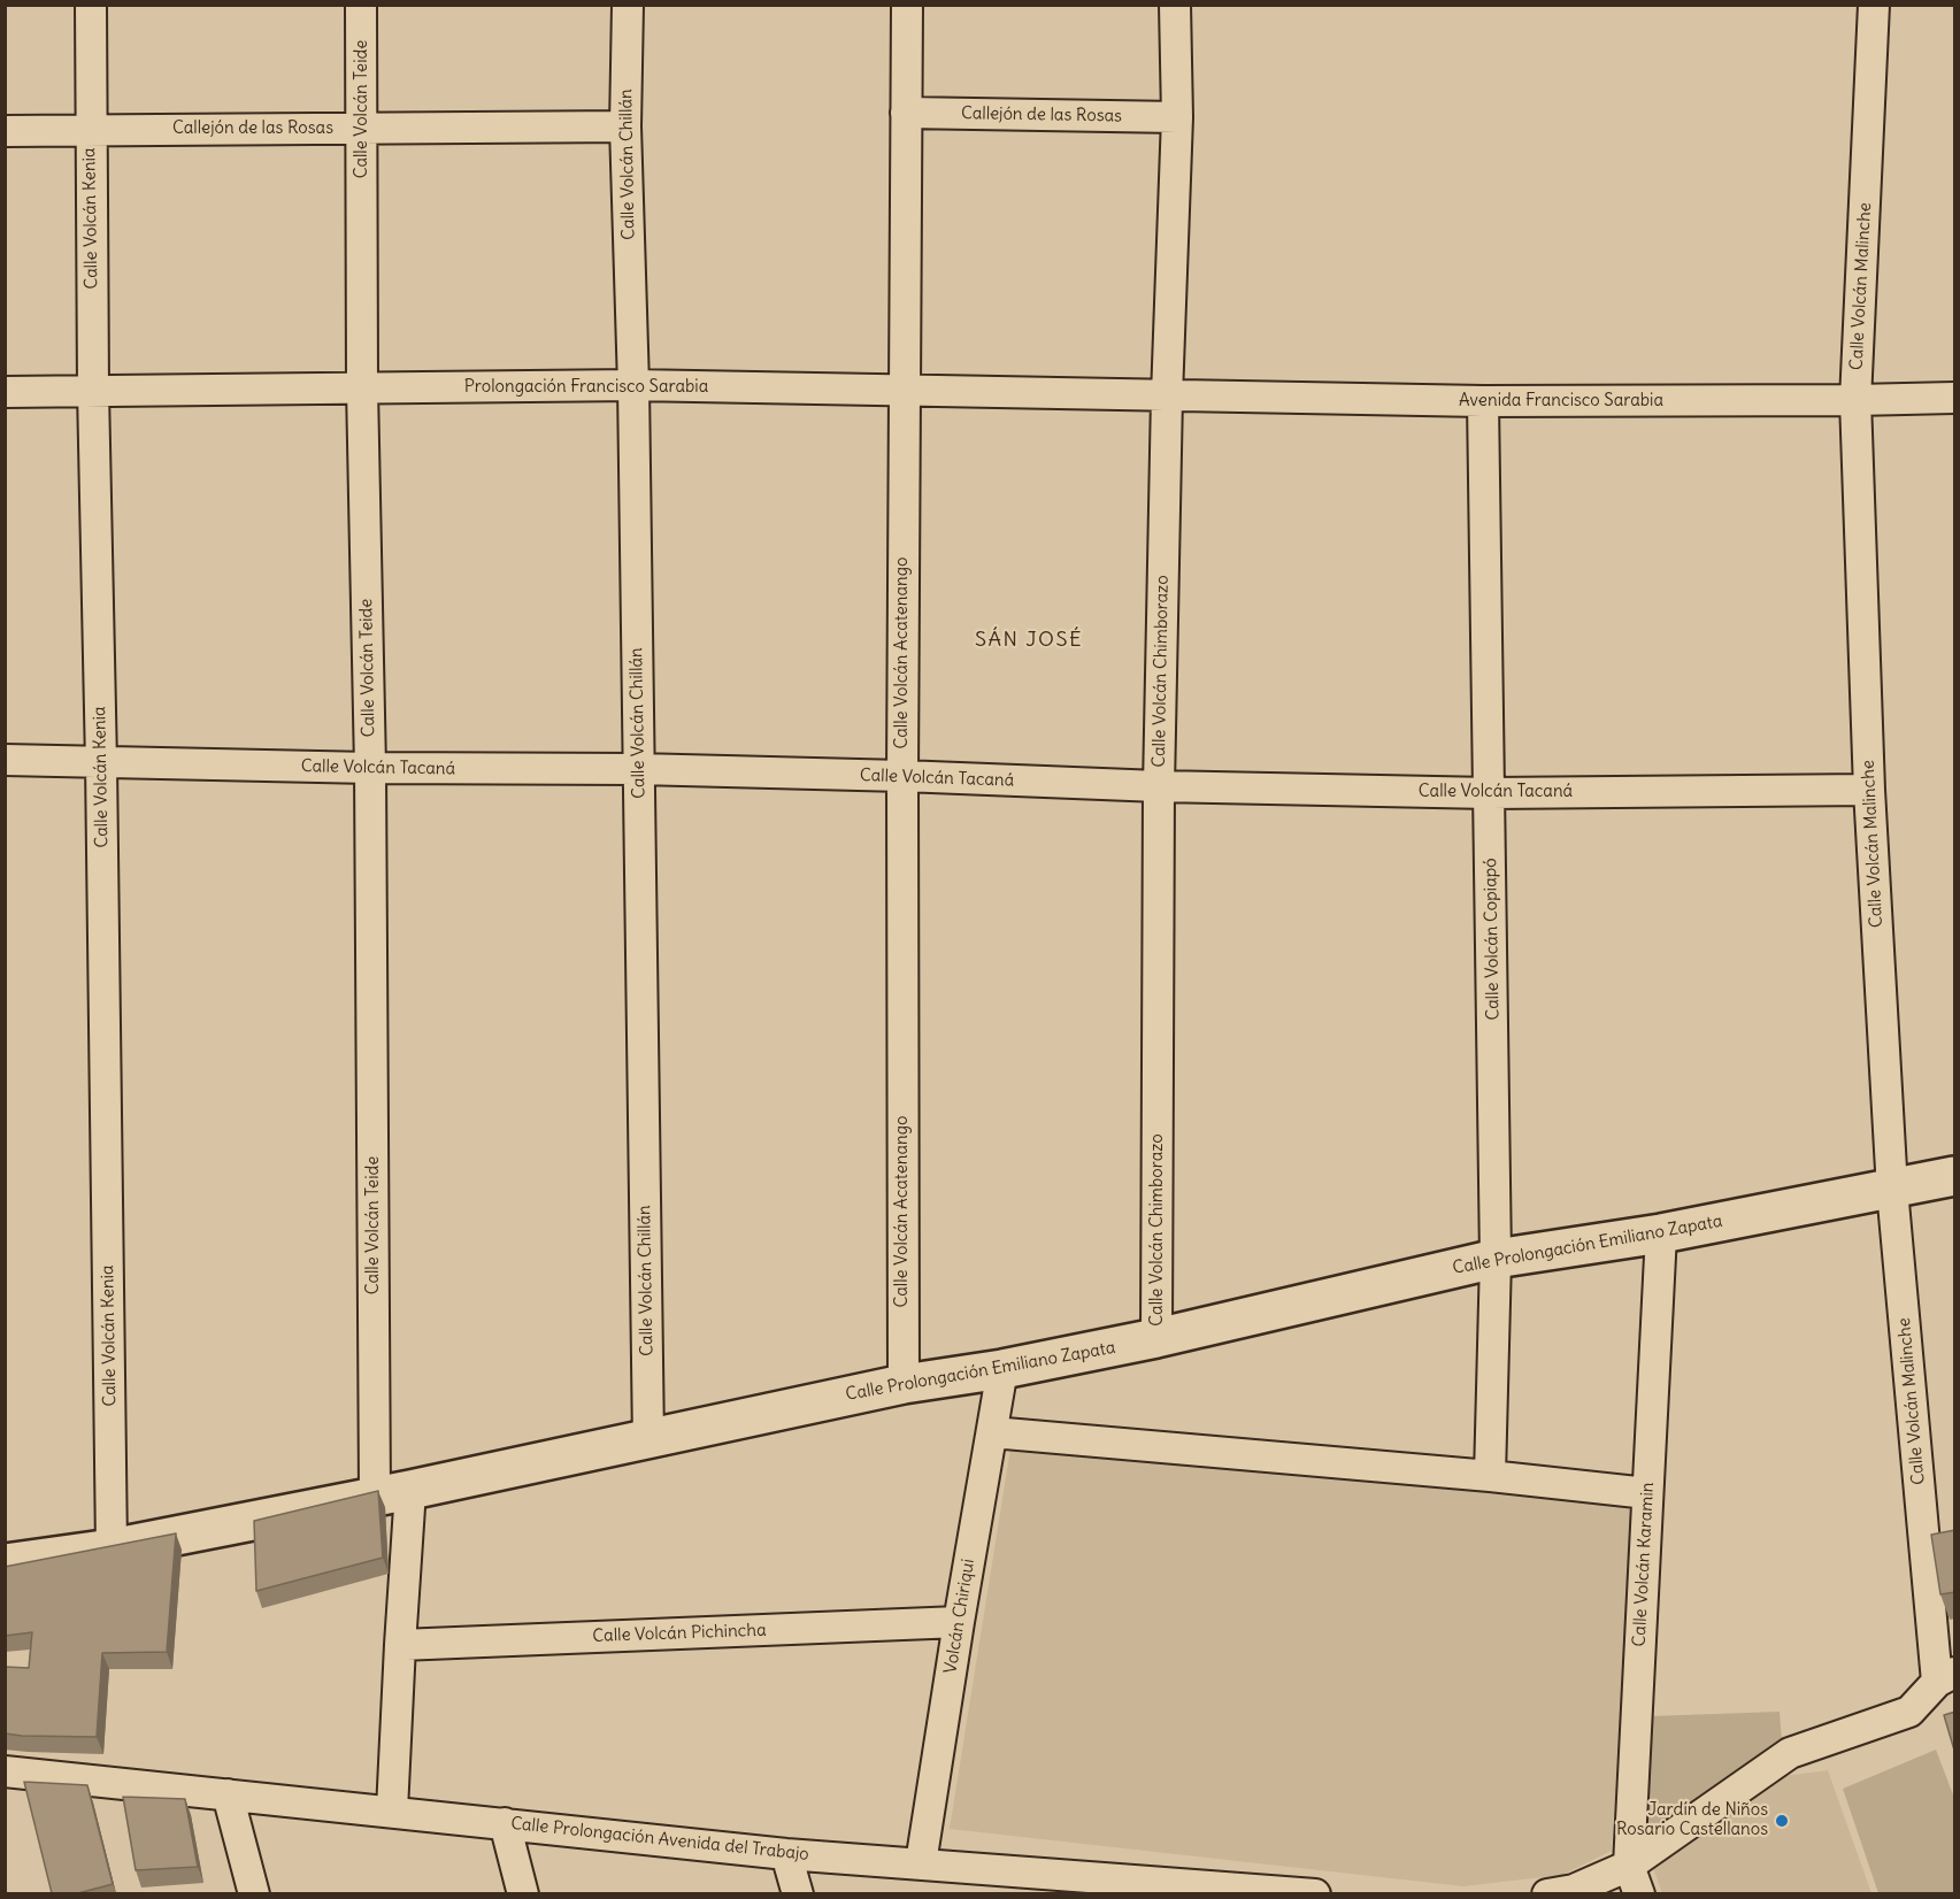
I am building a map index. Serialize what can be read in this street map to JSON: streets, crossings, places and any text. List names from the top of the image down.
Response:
{
  "streets": {
    "street": [
      "Calle Volcán Teide",
      "Callejón de las Rosas",
      "Calle Volcán Chillán",
      "Calle Volcán Kenia",
      "Calle Volcán Malinche",
      "Prolongación Francisco Sarabia",
      "Avenida Francisco Sarabia",
      "Calle Volcán Acatenango",
      "Calle Volcán Chimborazo",
      "Calle Volcán Tacaná",
      "Calle Volcán Copiapó",
      "Calle Prolongación Emiliano Zapata",
      "Calle Volcán Karamin",
      "Volcán Chiriqui",
      "Calle Volcán Pichincha",
      "Calle Prolongación Avenida del Trabajo"
    ]
  },
  "crossings": [
    ["Calle Volcán Teide", "Callejón de las Rosas"],
    ["Calle Volcán Teide", "Prolongación Francisco Sarabia"],
    ["Calle Volcán Teide", "Calle Volcán Tacaná"],
    ["Calle Volcán Teide", "Calle Prolongación Emiliano Zapata"],
    ["Calle Volcán Teide", "Calle Volcán Pichincha"],
    ["Calle Volcán Teide", "Calle Prolongación Avenida del Trabajo"],
    ["Callejón de las Rosas", "Calle Volcán Chillán"],
    ["Callejón de las Rosas", "Calle Volcán Kenia"],
    ["Callejón de las Rosas", "Calle Volcán Acatenango"],
    ["Callejón de las Rosas", "Calle Volcán Chimborazo"],
    ["Calle Volcán Chillán", "Prolongación Francisco Sarabia"],
    ["Calle Volcán Chillán", "Calle Volcán Tacaná"],
    ["Calle Volcán Chillán", "Calle Prolongación Emiliano Zapata"],
    ["Calle Volcán Kenia", "Prolongación Francisco Sarabia"],
    ["Calle Volcán Kenia", "Calle Volcán Tacaná"],
    ["Calle Volcán Kenia", "Calle Prolongación Emiliano Zapata"],
    ["Calle Volcán Malinche", "Avenida Francisco Sarabia"],
    ["Calle Volcán Malinche", "Calle Volcán Tacaná"],
    ["Calle Volcán Malinche", "Calle Prolongación Emiliano Zapata"],
    ["Prolongación Francisco Sarabia", "Avenida Francisco Sarabia"],
    ["Prolongación Francisco Sarabia", "Calle Volcán Acatenango"],
    ["Prolongación Francisco Sarabia", "Calle Volcán Chimborazo"],
    ["Avenida Francisco Sarabia", "Calle Volcán Chimborazo"],
    ["Avenida Francisco Sarabia", "Calle Volcán Copiapó"],
    ["Calle Volcán Acatenango", "Calle Volcán Tacaná"],
    ["Calle Volcán Acatenango", "Calle Prolongación Emiliano Zapata"],
    ["Calle Volcán Chimborazo", "Calle Volcán Tacaná"],
    ["Calle Volcán Chimborazo", "Calle Prolongación Emiliano Zapata"],
    ["Calle Volcán Tacaná", "Calle Volcán Copiapó"],
    ["Calle Volcán Copiapó", "Calle Prolongación Emiliano Zapata"],
    ["Calle Prolongación Emiliano Zapata", "Calle Volcán Karamin"],
    ["Calle Prolongación Emiliano Zapata", "Volcán Chiriqui"],
    ["Volcán Chiriqui", "Calle Volcán Pichincha"],
    ["Volcán Chiriqui", "Calle Prolongación Avenida del Trabajo"]
  ],
  "districts": ["SÁN JOSÉ"],
  "places": ["Jardín de Niños Rosario Castellanos"]
}
